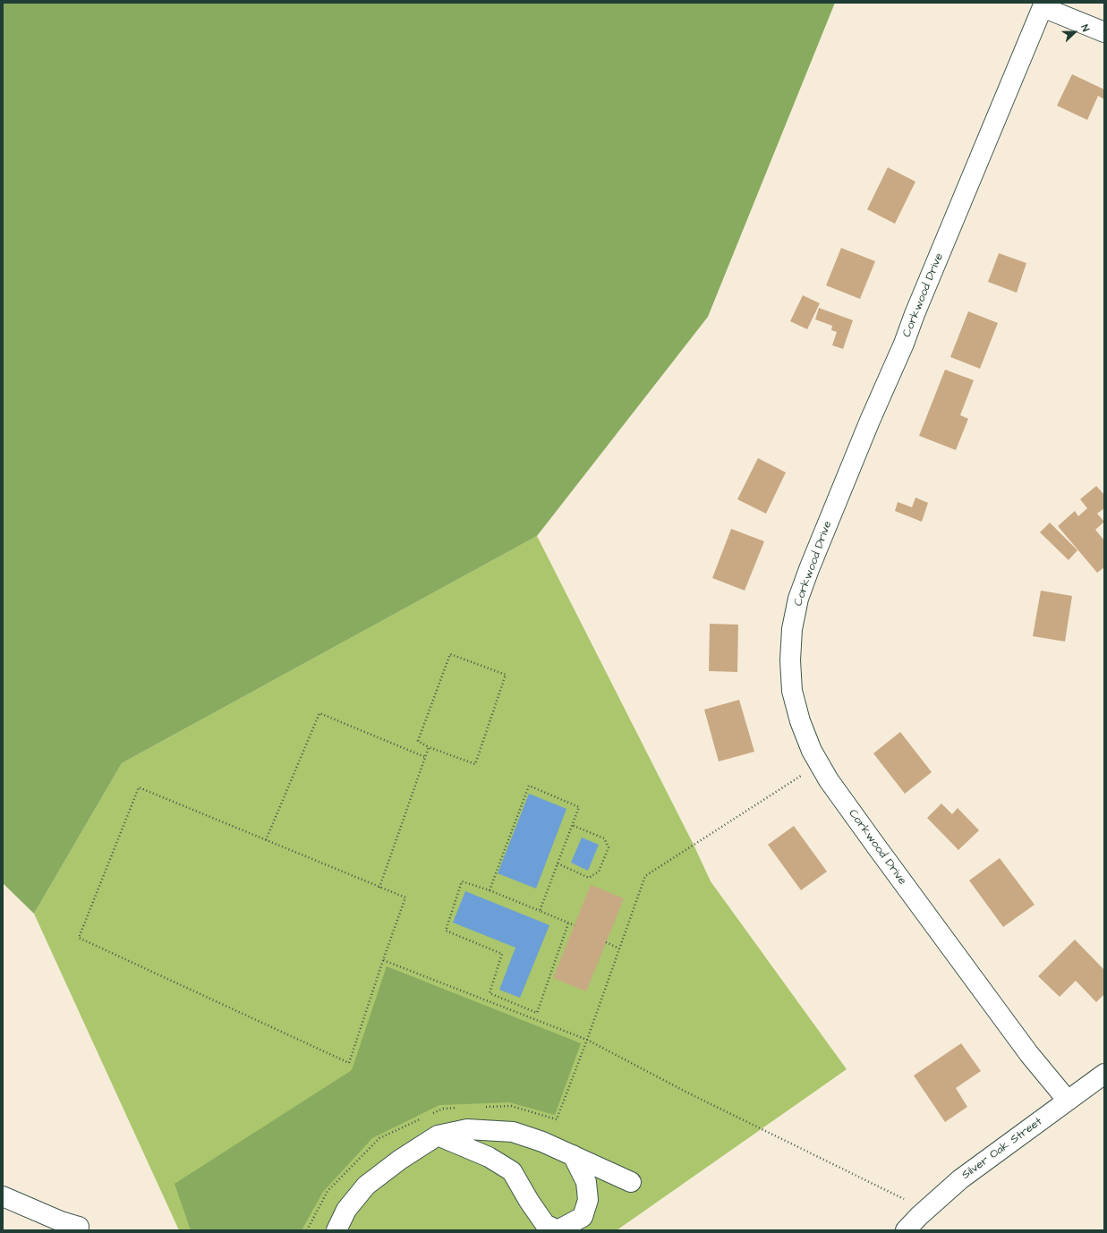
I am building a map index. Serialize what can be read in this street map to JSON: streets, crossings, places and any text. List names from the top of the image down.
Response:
{
  "streets": {
    "street": ["Corkwood Drive", "Silver Oak Street"]
  },
  "crossings": [
    ["Corkwood Drive", "Silver Oak Street"]
  ],
  "north": "right"
}
